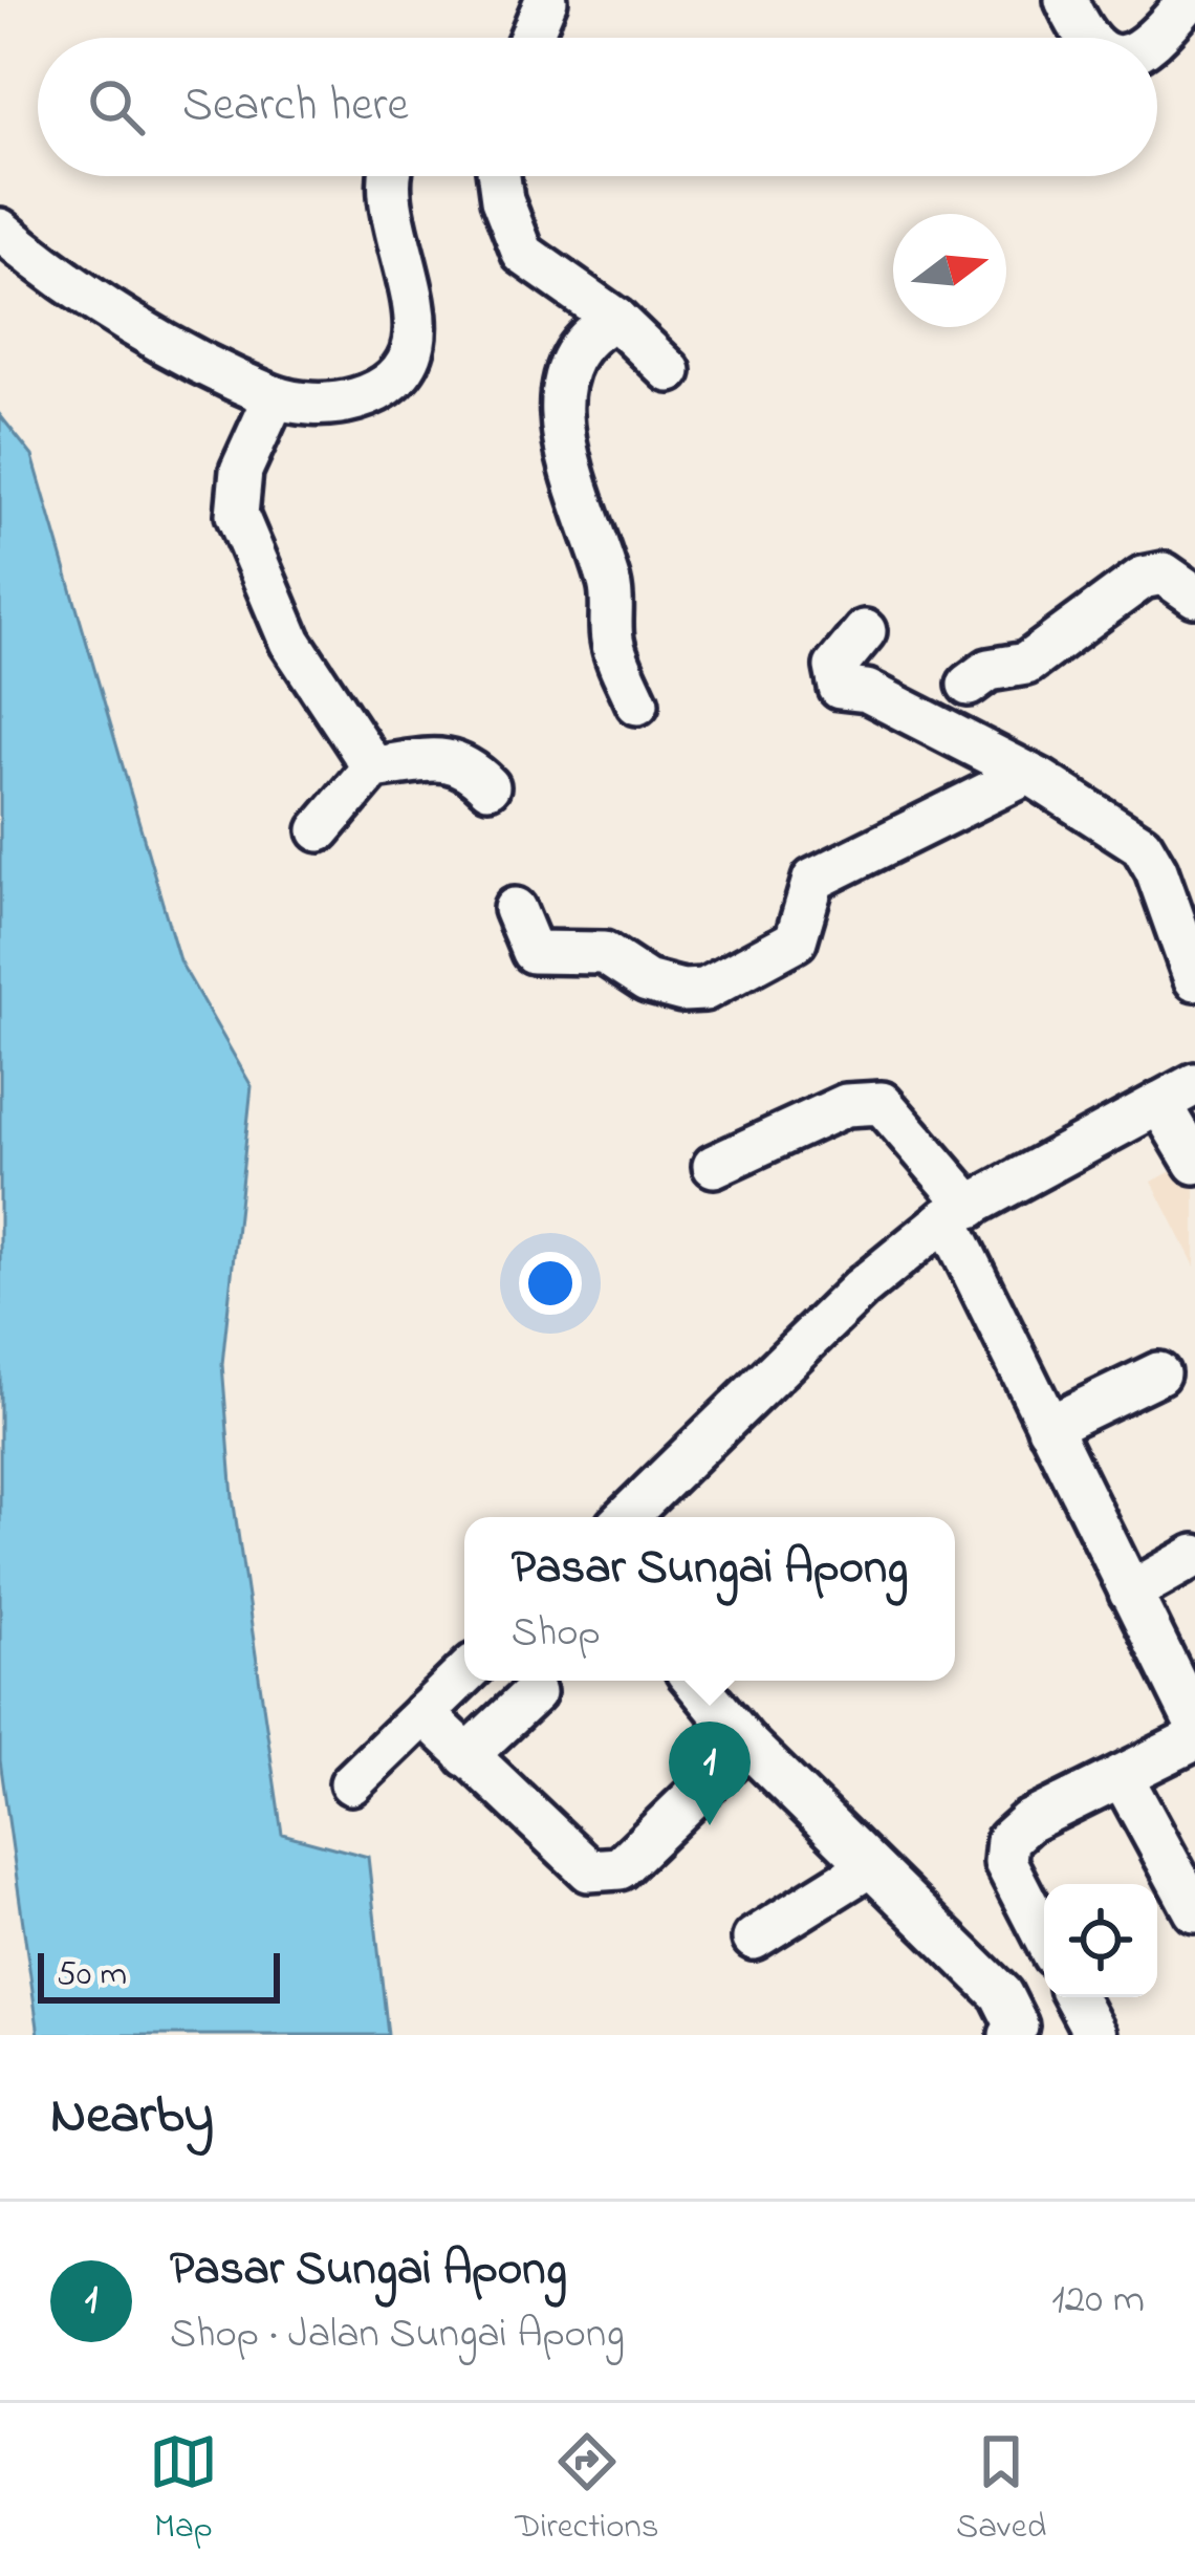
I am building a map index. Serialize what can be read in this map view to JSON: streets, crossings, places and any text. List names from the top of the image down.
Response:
{
  "scale_bar": "50 m",
  "north": "right",
  "page": {
    "search": "Search here",
    "popup": ["Pasar Sungai Apong", "Shop"],
    "pins": "1",
    "scale": "50 m",
    "heading": "Nearby",
    "list": [
      {
        "mark": "1",
        "name": "Pasar Sungai Apong",
        "note": "Shop · Jalan Sungai Apong",
        "value": "120 m"
      }
    ],
    "nav": ["Map", "Directions", "Saved"]
  }
}
